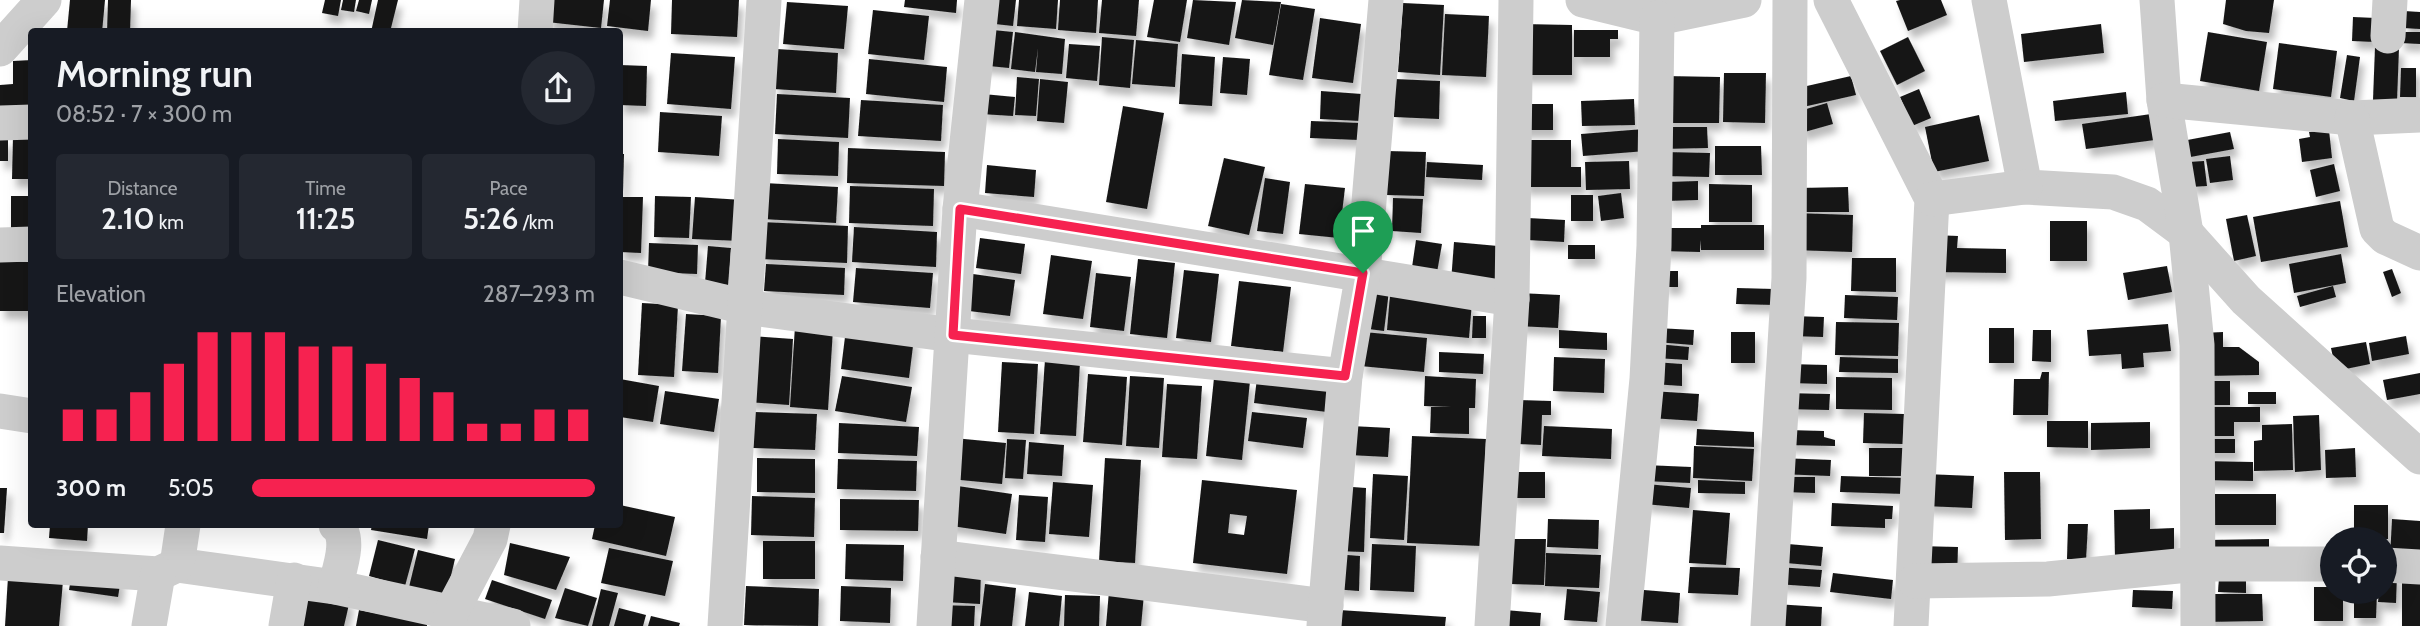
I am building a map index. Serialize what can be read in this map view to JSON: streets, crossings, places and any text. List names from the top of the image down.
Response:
{
  "page": {
    "heading": ["Morning run", "08:52 · 7 × 300 m"],
    "stats": [
      ["Distance", "2.10 km"],
      ["Time", "11:25"],
      ["Pace", "5:26 /km"]
    ],
    "chart": ["Elevation", "287–293 m"],
    "list": [
      {
        "name": "300 m",
        "note": "5:05"
      }
    ]
  }
}
